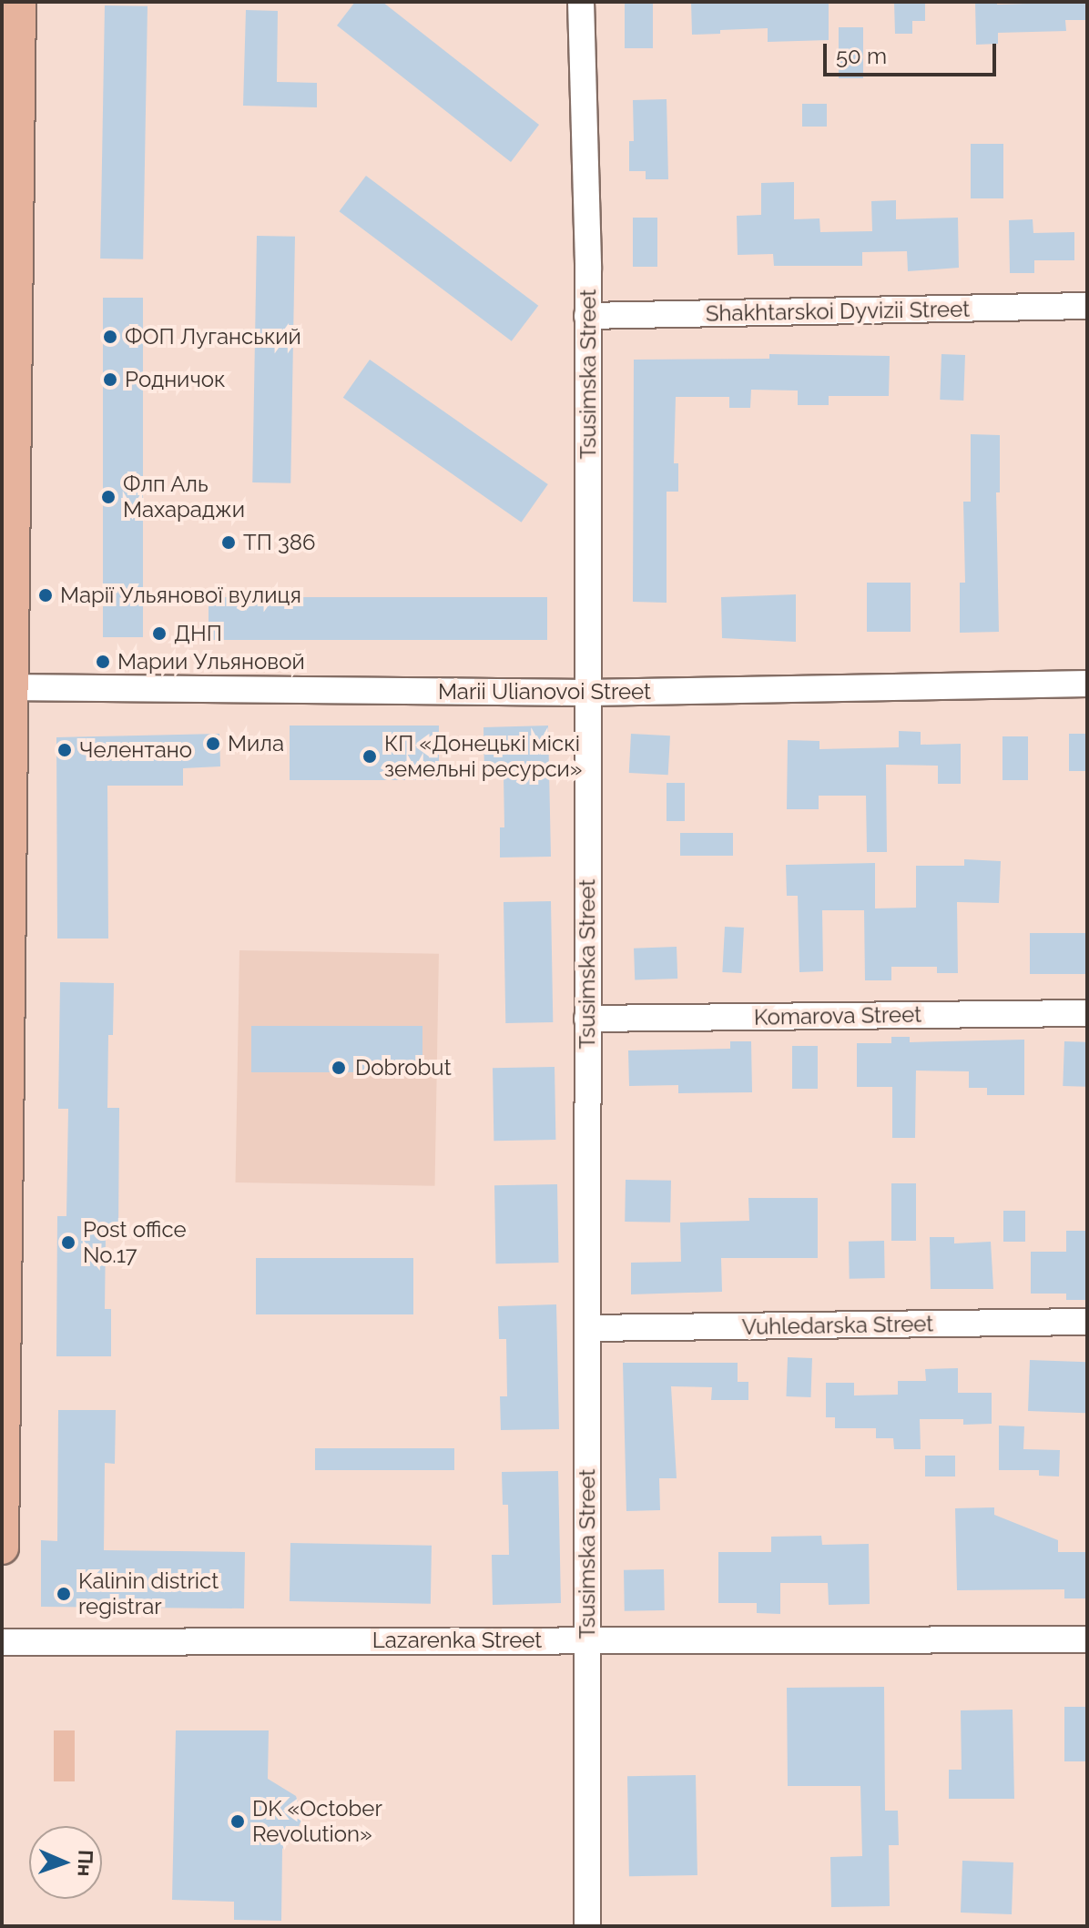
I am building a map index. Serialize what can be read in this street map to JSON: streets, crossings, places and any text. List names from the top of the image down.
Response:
{
  "streets": {
    "street": [
      "Shakhtarskoi Dyvizii Street",
      "Tsusimska Street",
      "Marii Ulianovoi Street",
      "Komarova Street",
      "Vuhledarska Street",
      "Lazarenka Street"
    ]
  },
  "crossings": [
    ["Shakhtarskoi Dyvizii Street", "Tsusimska Street"],
    ["Tsusimska Street", "Marii Ulianovoi Street"],
    ["Tsusimska Street", "Komarova Street"],
    ["Tsusimska Street", "Vuhledarska Street"],
    ["Tsusimska Street", "Lazarenka Street"]
  ],
  "places": [
    "ФОП Луганський",
    "Родничок",
    "Флп Аль Махараджи",
    "ТП 386",
    "Марії Ульянової вулиця",
    "ДНП",
    "Марии Ульяновой",
    "Мила",
    "Челентано",
    "КП «Донецькі міскі земельні ресурси»",
    "Dobrobut",
    "Post office No.17",
    "Kalinin district registrar",
    "DK «October Revolution»"
  ],
  "scale_bar": "50 m",
  "north": "right"
}
